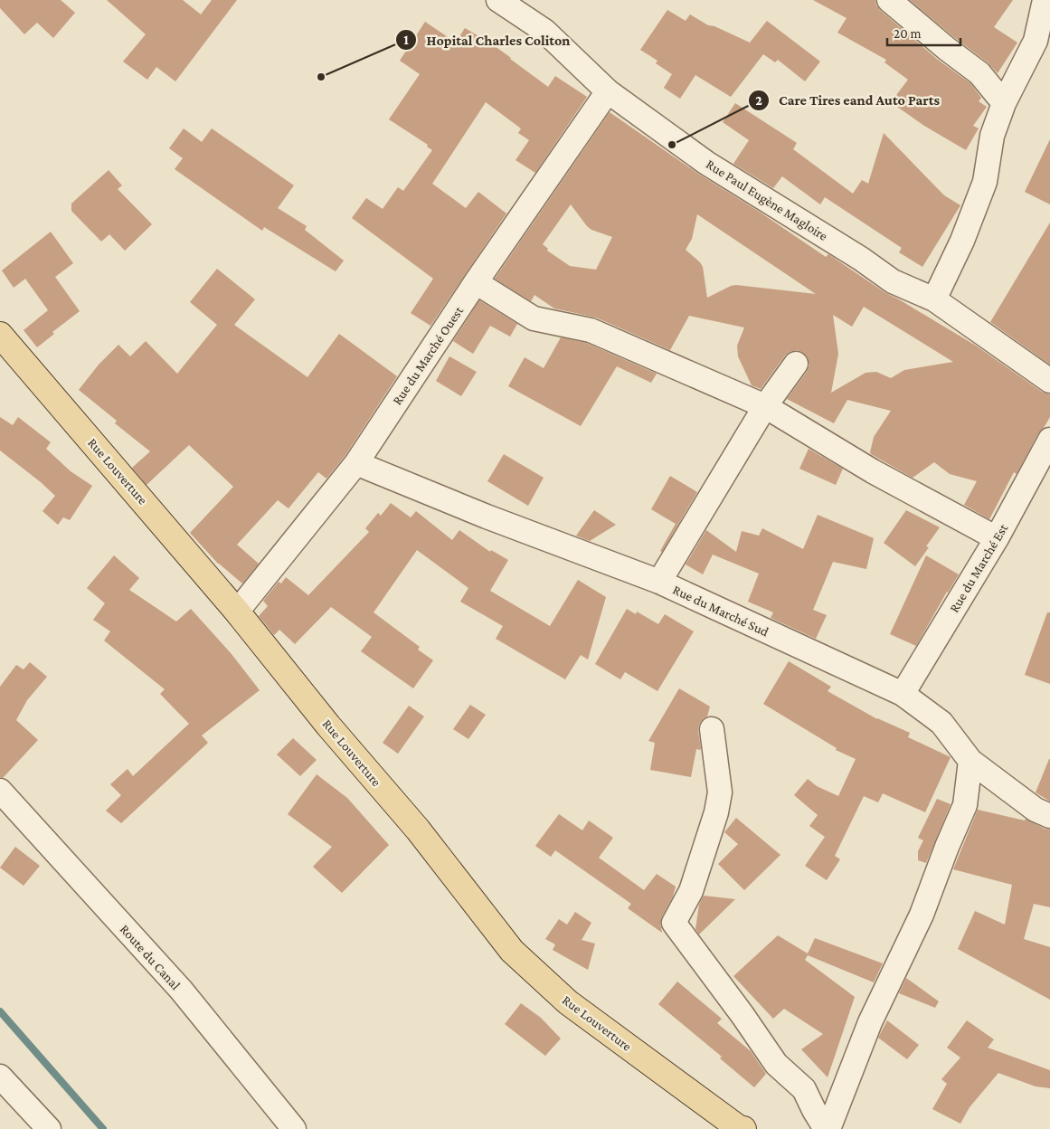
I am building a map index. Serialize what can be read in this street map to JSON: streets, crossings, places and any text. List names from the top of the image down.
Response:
{
  "streets": {
    "main road": ["Rue Louverture"],
    "street": [
      "Rue Paul Eugène Magloire",
      "Rue du Marché Ouest",
      "Rue du Marché Est",
      "Rue du Marché Sud",
      "Route du Canal"
    ]
  },
  "crossings": [
    ["Rue Paul Eugène Magloire", "Rue du Marché Ouest"],
    ["Rue du Marché Ouest", "Rue Louverture"],
    ["Rue du Marché Ouest", "Rue du Marché Sud"],
    ["Rue du Marché Est", "Rue du Marché Sud"]
  ],
  "places": ["Hopital Charles Coliton", "Care Tires eand Auto Parts"],
  "scale_bar": "20 m"
}
